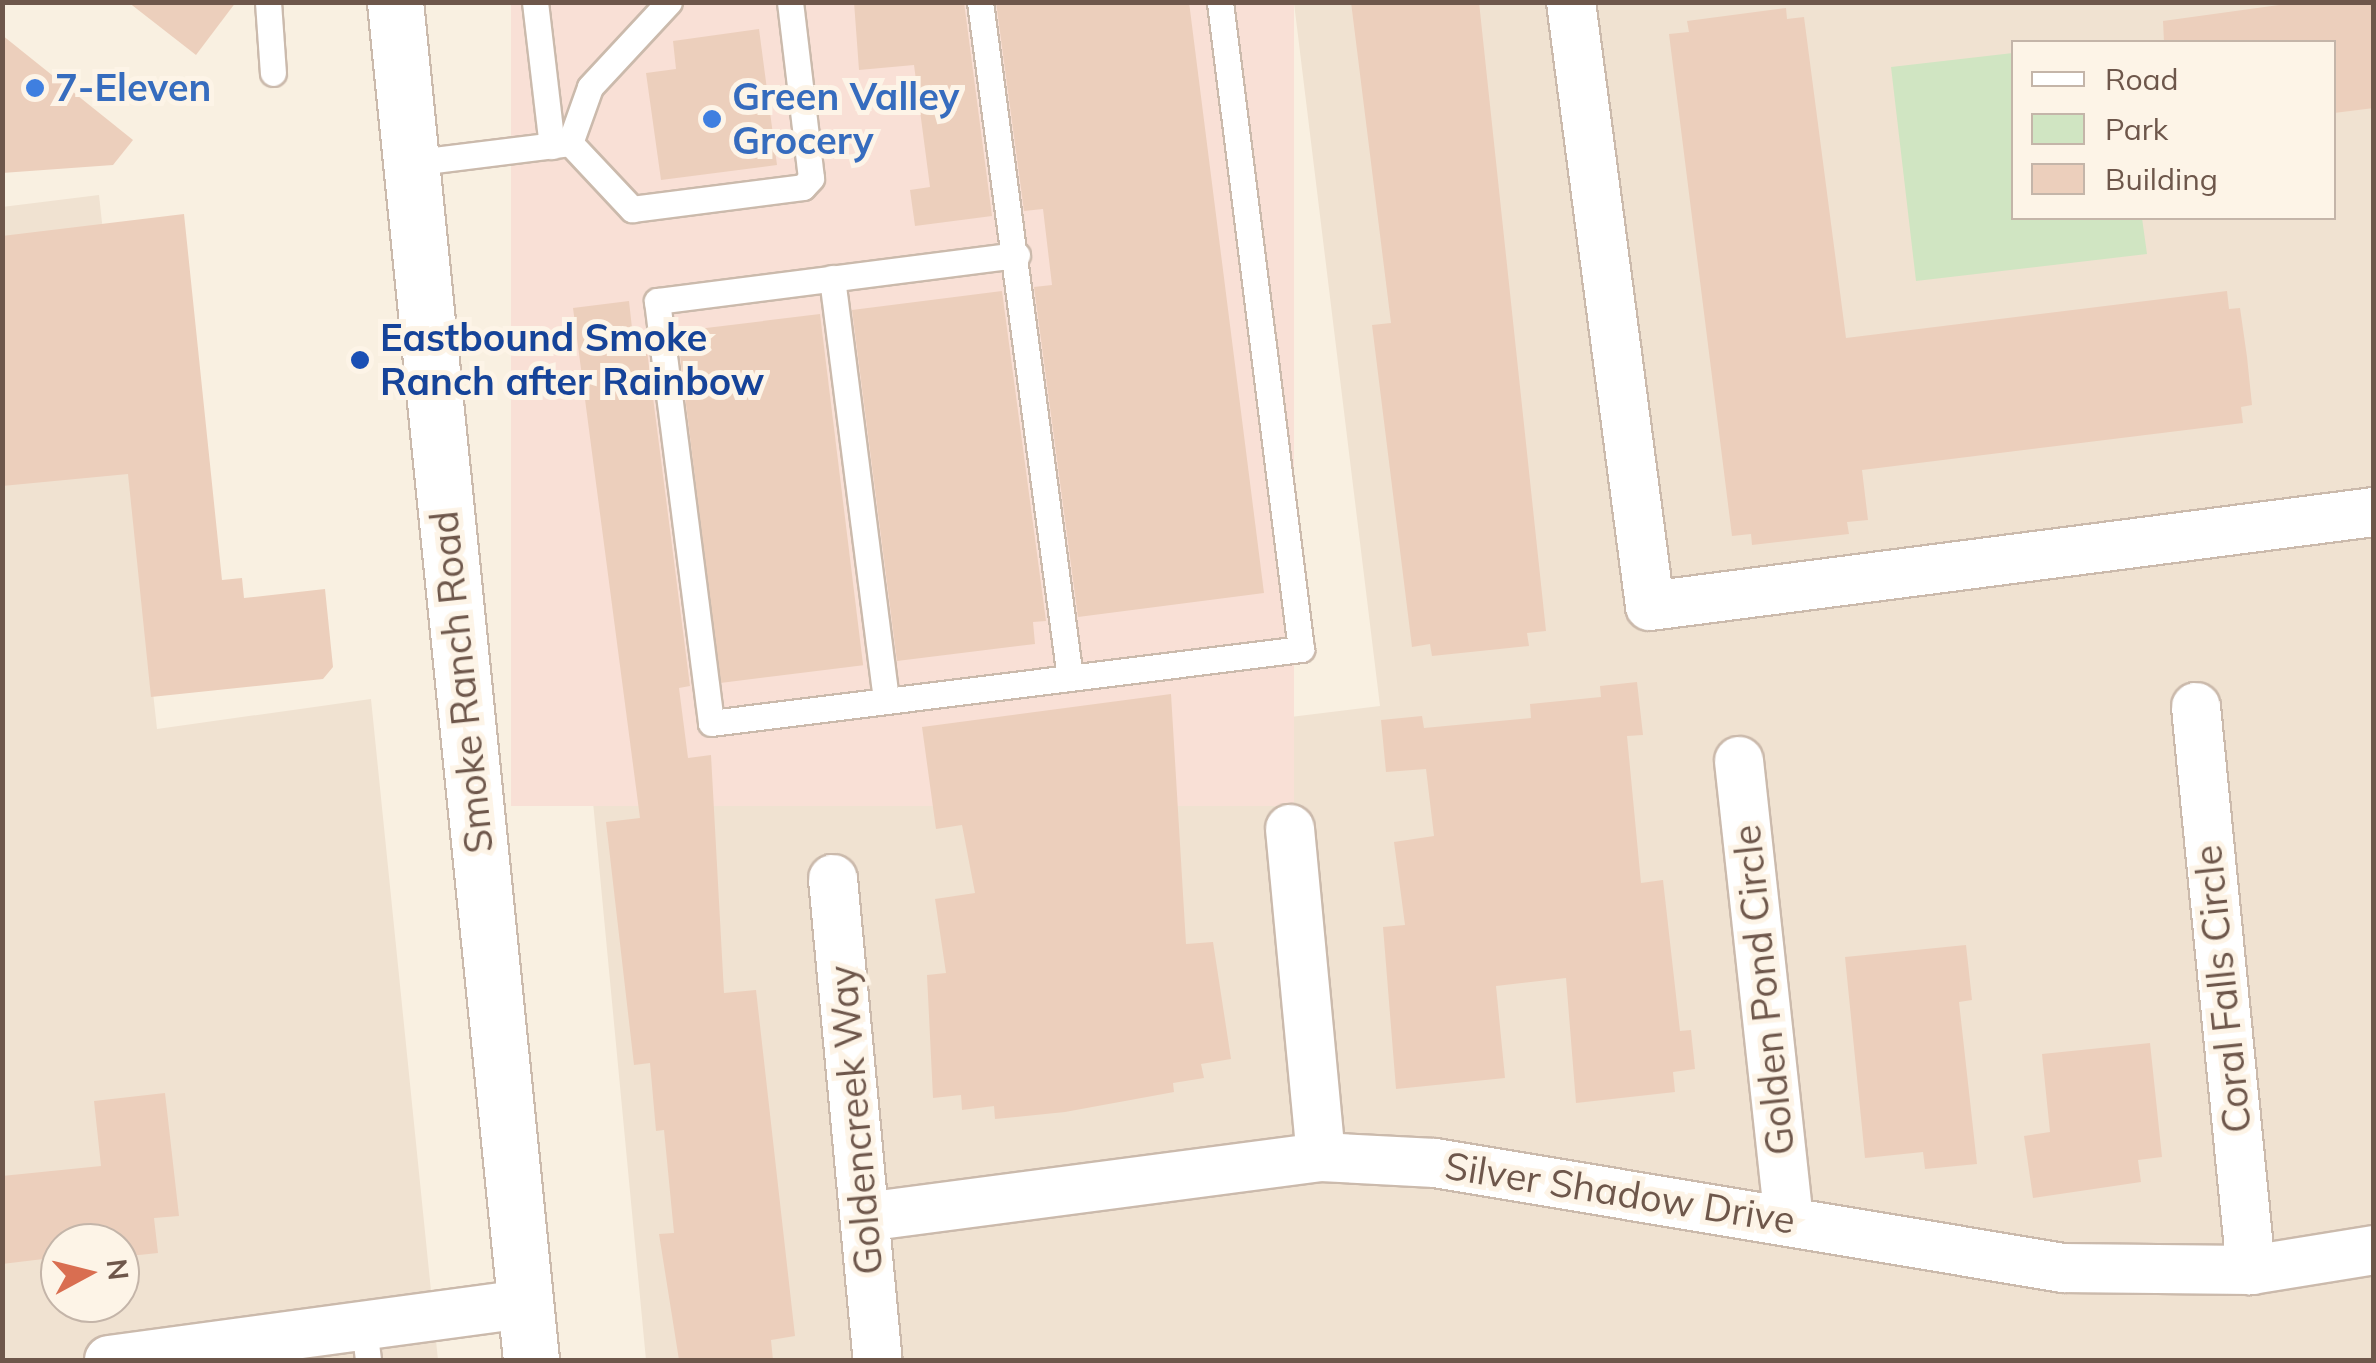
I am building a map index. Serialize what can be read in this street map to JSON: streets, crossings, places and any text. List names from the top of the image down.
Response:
{
  "streets": {
    "main road": ["Smoke Ranch Road"],
    "street": [
      "Coral Falls Circle",
      "Golden Pond Circle",
      "Goldencreek Way",
      "Silver Shadow Drive"
    ]
  },
  "crossings": [
    ["Coral Falls Circle", "Silver Shadow Drive"],
    ["Golden Pond Circle", "Silver Shadow Drive"],
    ["Goldencreek Way", "Silver Shadow Drive"]
  ],
  "places": ["7-Eleven", "Green Valley Grocery", "Eastbound Smoke Ranch after Rainbow"],
  "legend": ["Road", "Park", "Building"],
  "north": "right"
}
